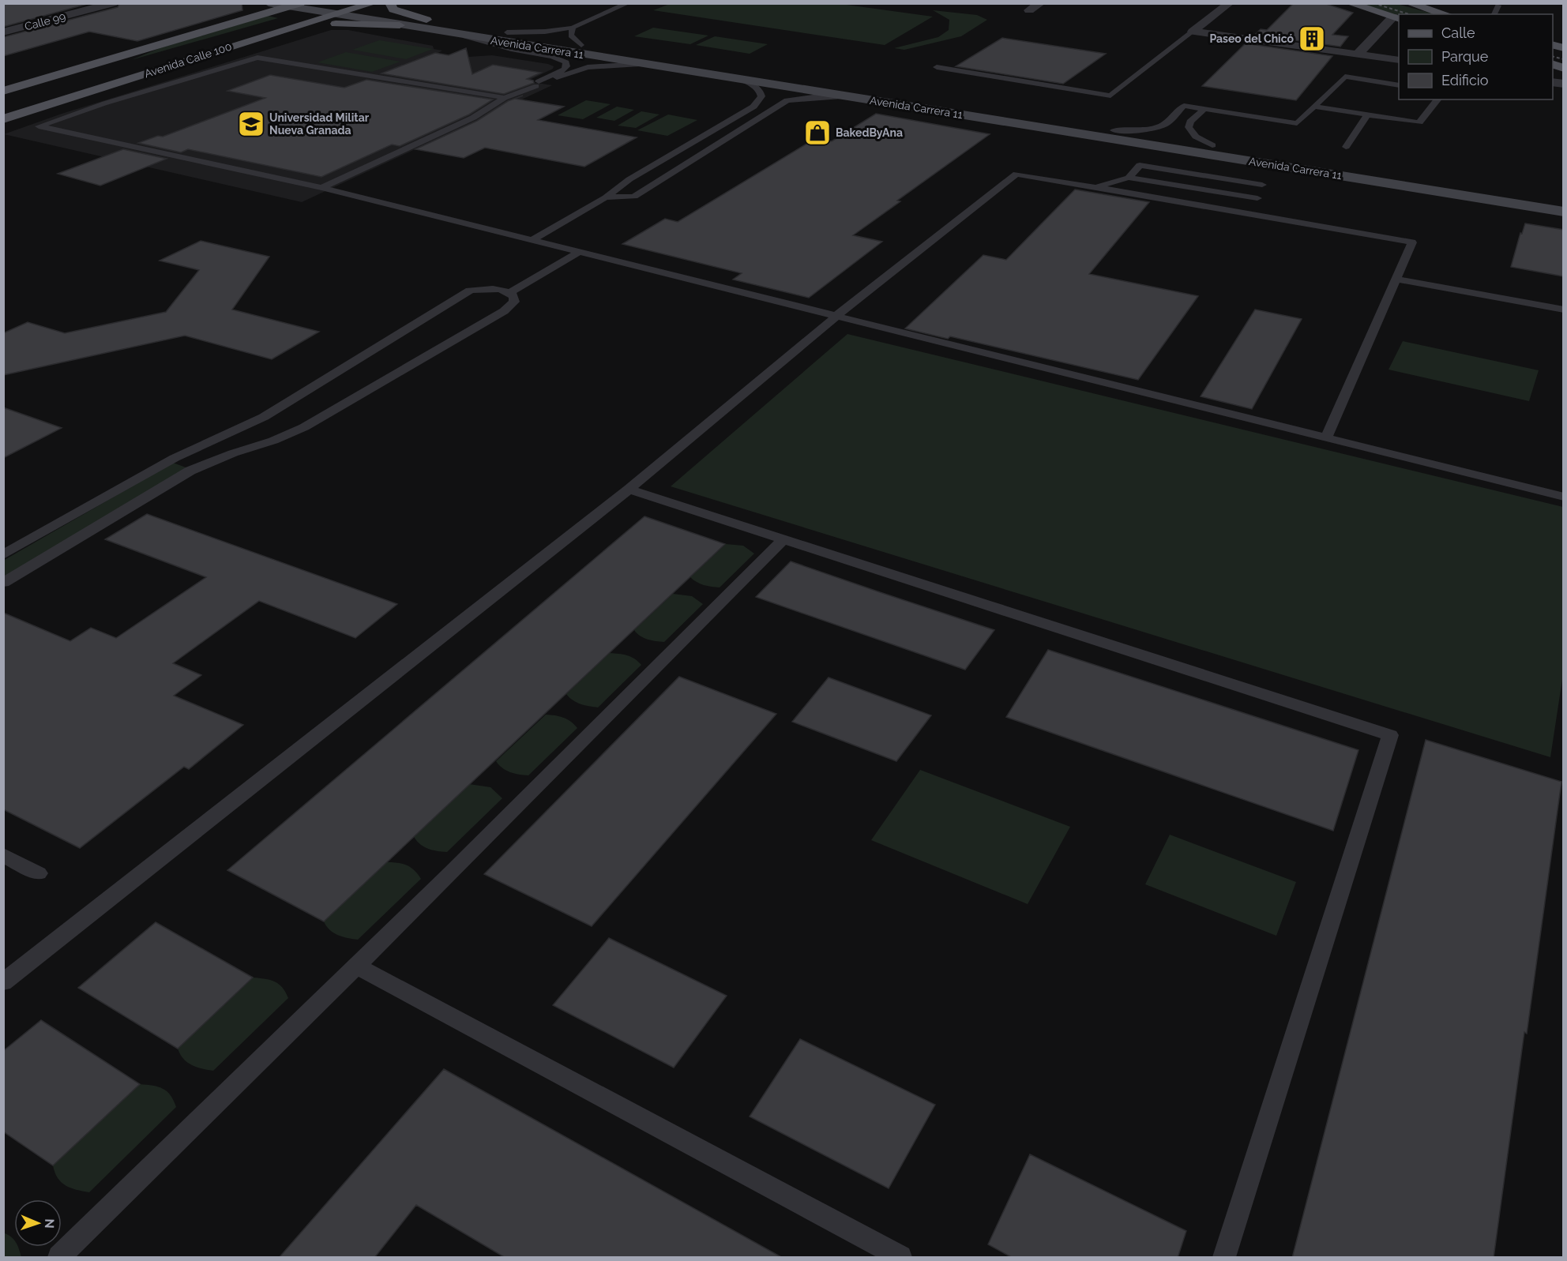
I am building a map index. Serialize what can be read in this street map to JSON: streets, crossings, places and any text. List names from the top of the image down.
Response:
{
  "streets": {
    "main road": ["Avenida Carrera 11", "Avenida Calle 100"],
    "street": ["Calle 99"]
  },
  "crossings": [
    ["Avenida Carrera 11", "Avenida Calle 100"]
  ],
  "places": {
    "building": ["Paseo del Chicó"],
    "school or university": ["Universidad Militar Nueva Granada"],
    "shop": ["BakedByAna"]
  },
  "legend": ["Calle", "Parque", "Edificio"],
  "north": "right"
}
